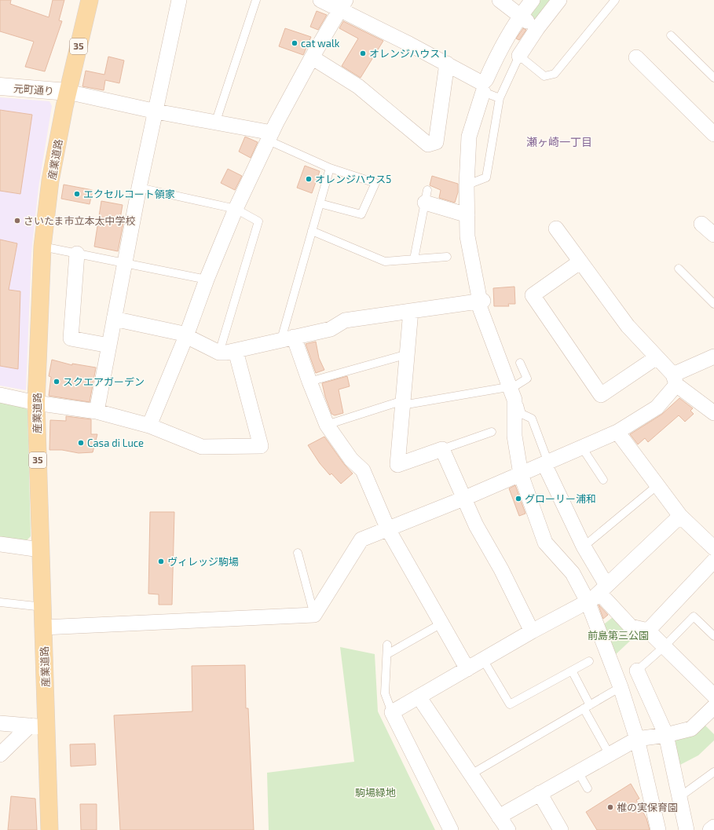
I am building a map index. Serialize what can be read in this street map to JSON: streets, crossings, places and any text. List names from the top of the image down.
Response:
{
  "streets": {
    "main road": ["35", "産業道路"],
    "street": ["元町通り"]
  },
  "crossings": [
    ["元町通り", "産業道路"]
  ],
  "districts": ["瀬ヶ崎一丁目"],
  "parks": ["前島第三公園", "駒場緑地"],
  "places": [
    "cat walk",
    "オレンジハウスⅠ",
    "オレンジハウス5",
    "エクセルコート領家",
    "さいたま市立本太中学校",
    "スクエアガーデン",
    "Casa di Luce",
    "グローリー浦和",
    "ヴィレッジ駒場",
    "椎の実保育園"
  ]
}
